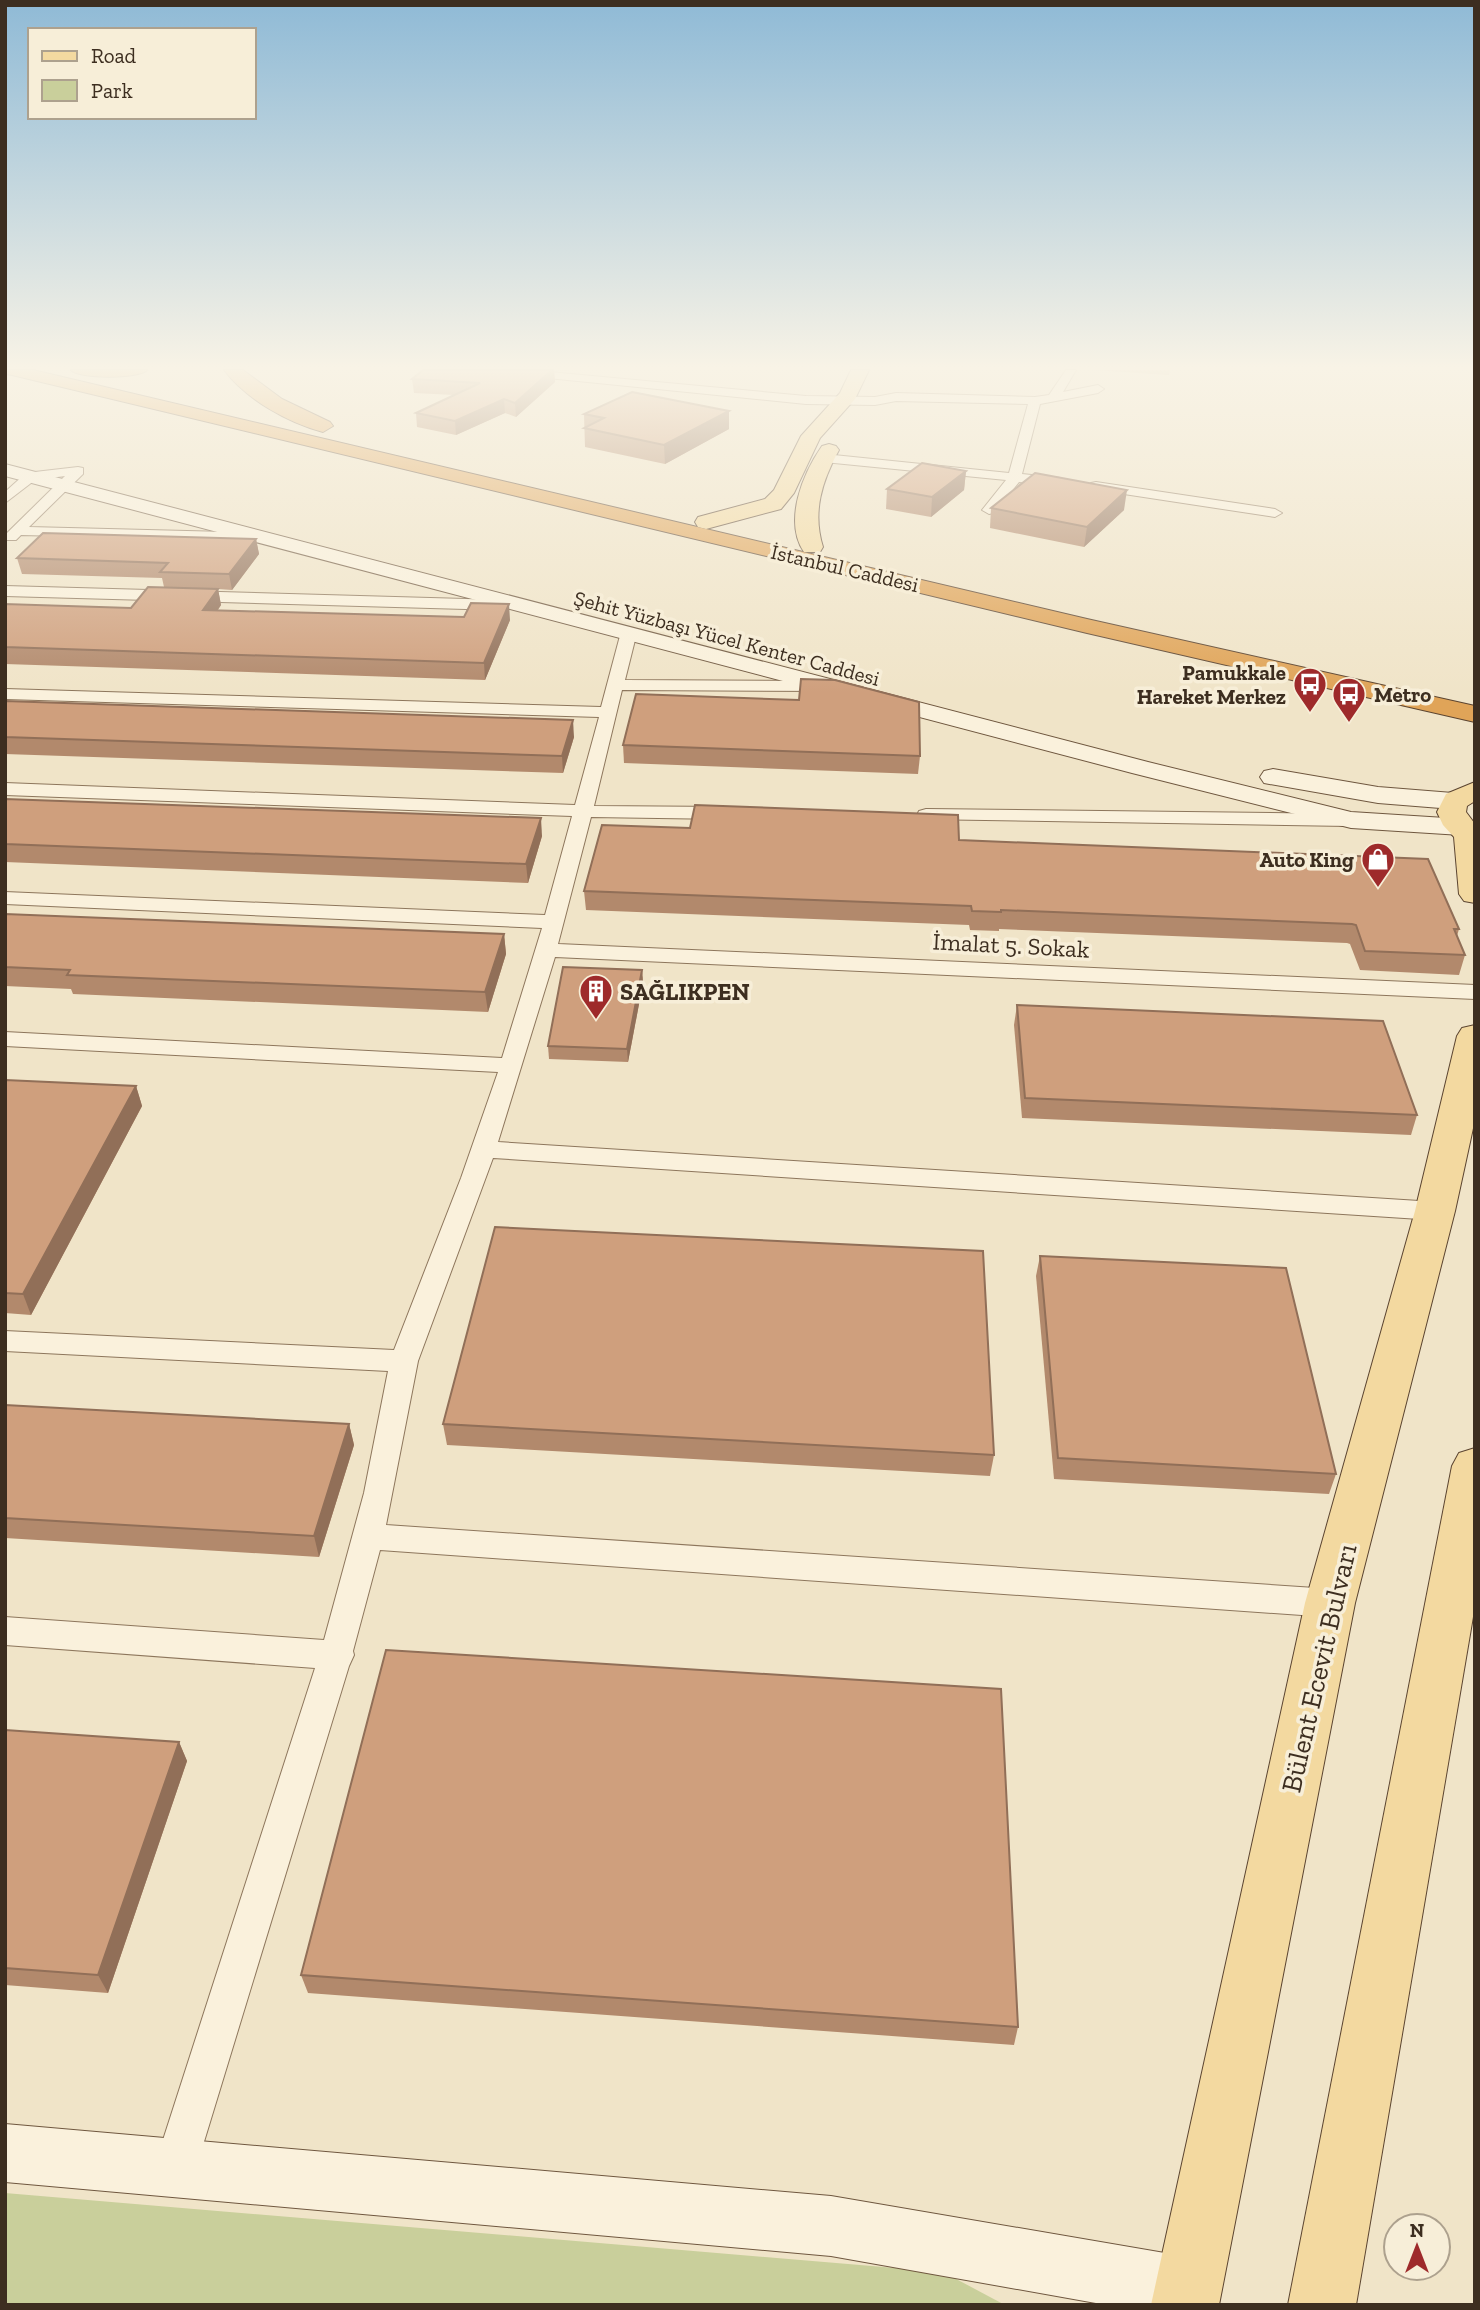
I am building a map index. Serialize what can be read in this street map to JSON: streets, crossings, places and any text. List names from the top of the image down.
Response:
{
  "streets": {
    "highway": ["İstanbul Caddesi"],
    "main road": ["Bülent Ecevit Bulvarı"],
    "street": ["Şehit Yüzbaşı Yücel Kenter Caddesi", "İmalat 5. Sokak"]
  },
  "places": {
    "bus stop": ["Pamukkale Hareket Merkez", "Metro"],
    "shop": ["Auto King"],
    "building": ["SAĞLIKPEN"]
  },
  "legend": ["Road", "Park"],
  "north": "top"
}
